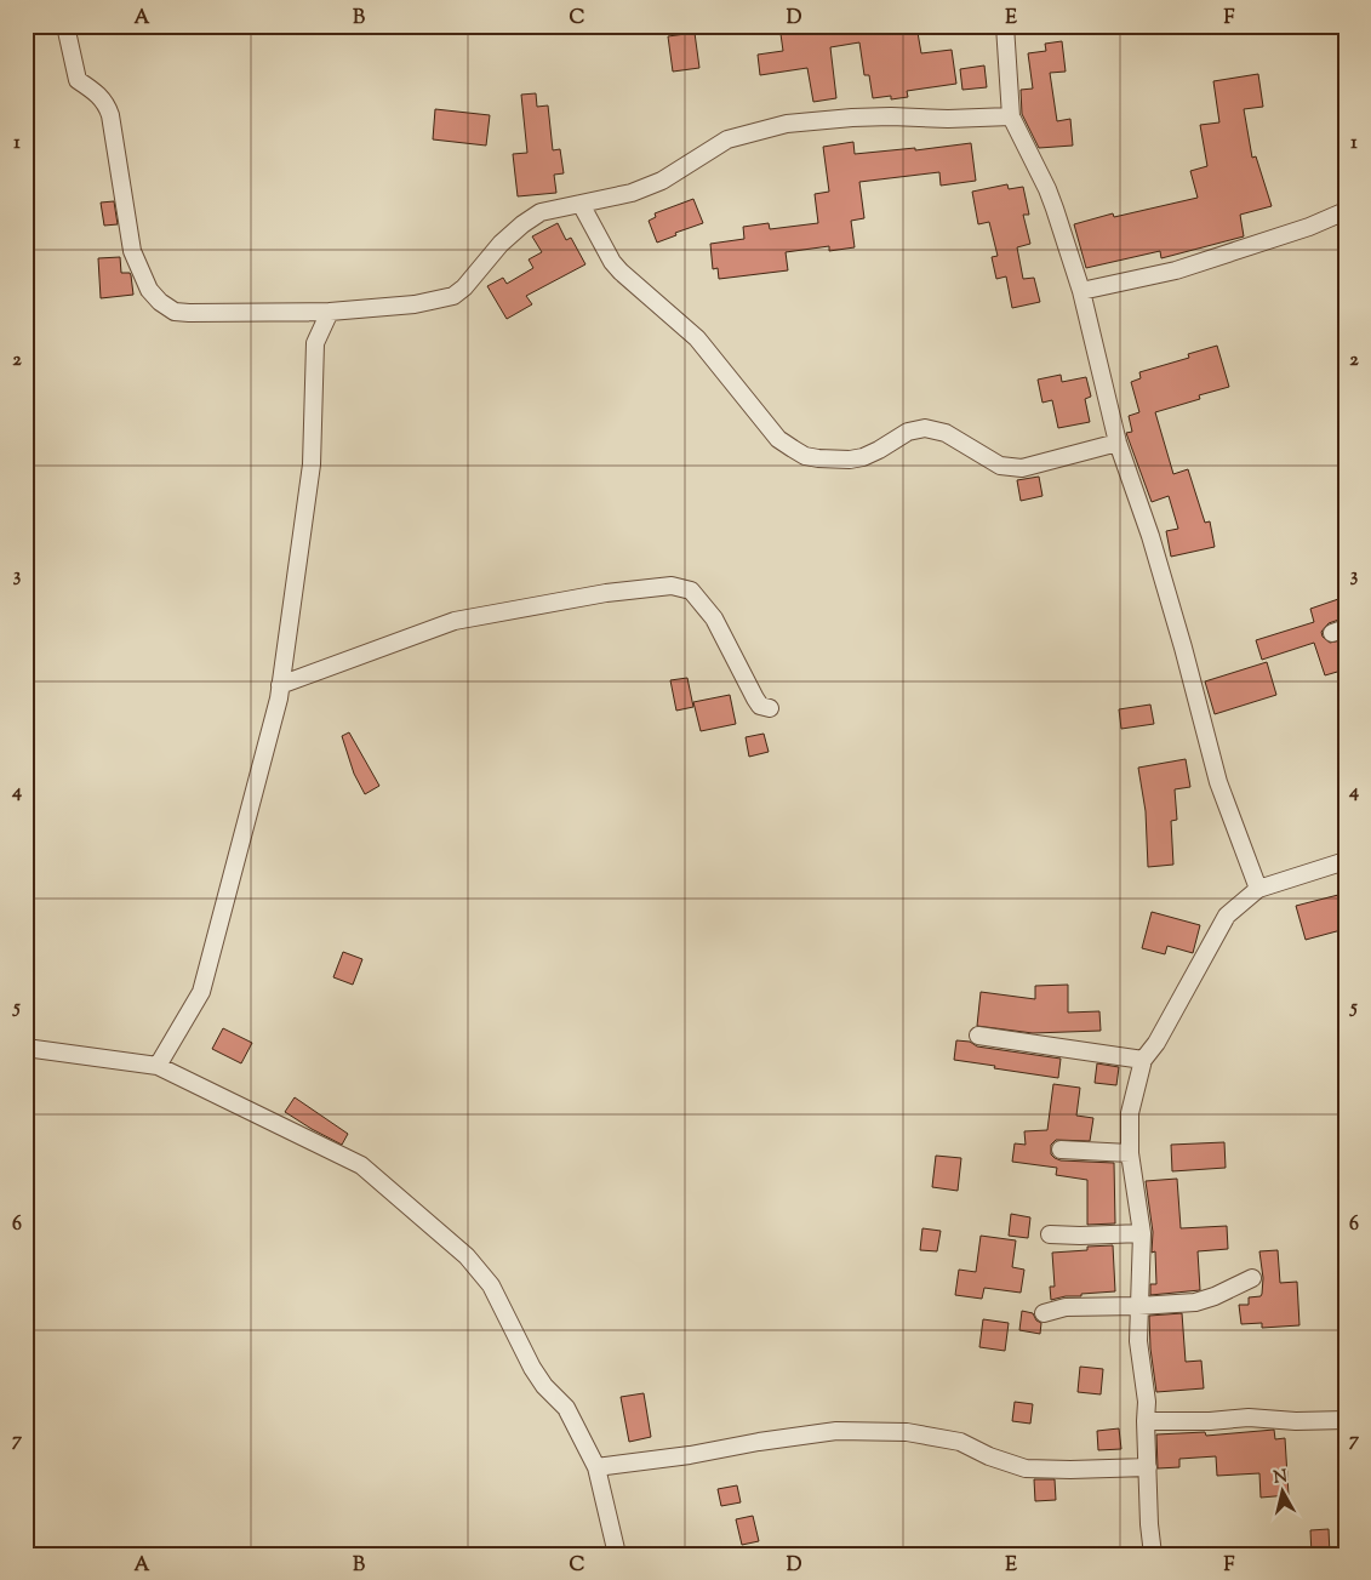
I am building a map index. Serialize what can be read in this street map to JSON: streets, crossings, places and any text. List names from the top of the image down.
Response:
{
  "north": "top",
  "grid": {
    "columns": [
      "A",
      "B",
      "C",
      "D",
      "E",
      "F"
    ],
    "rows": [
      "1",
      "2",
      "3",
      "4",
      "5",
      "6",
      "7"
    ]
  }
}
